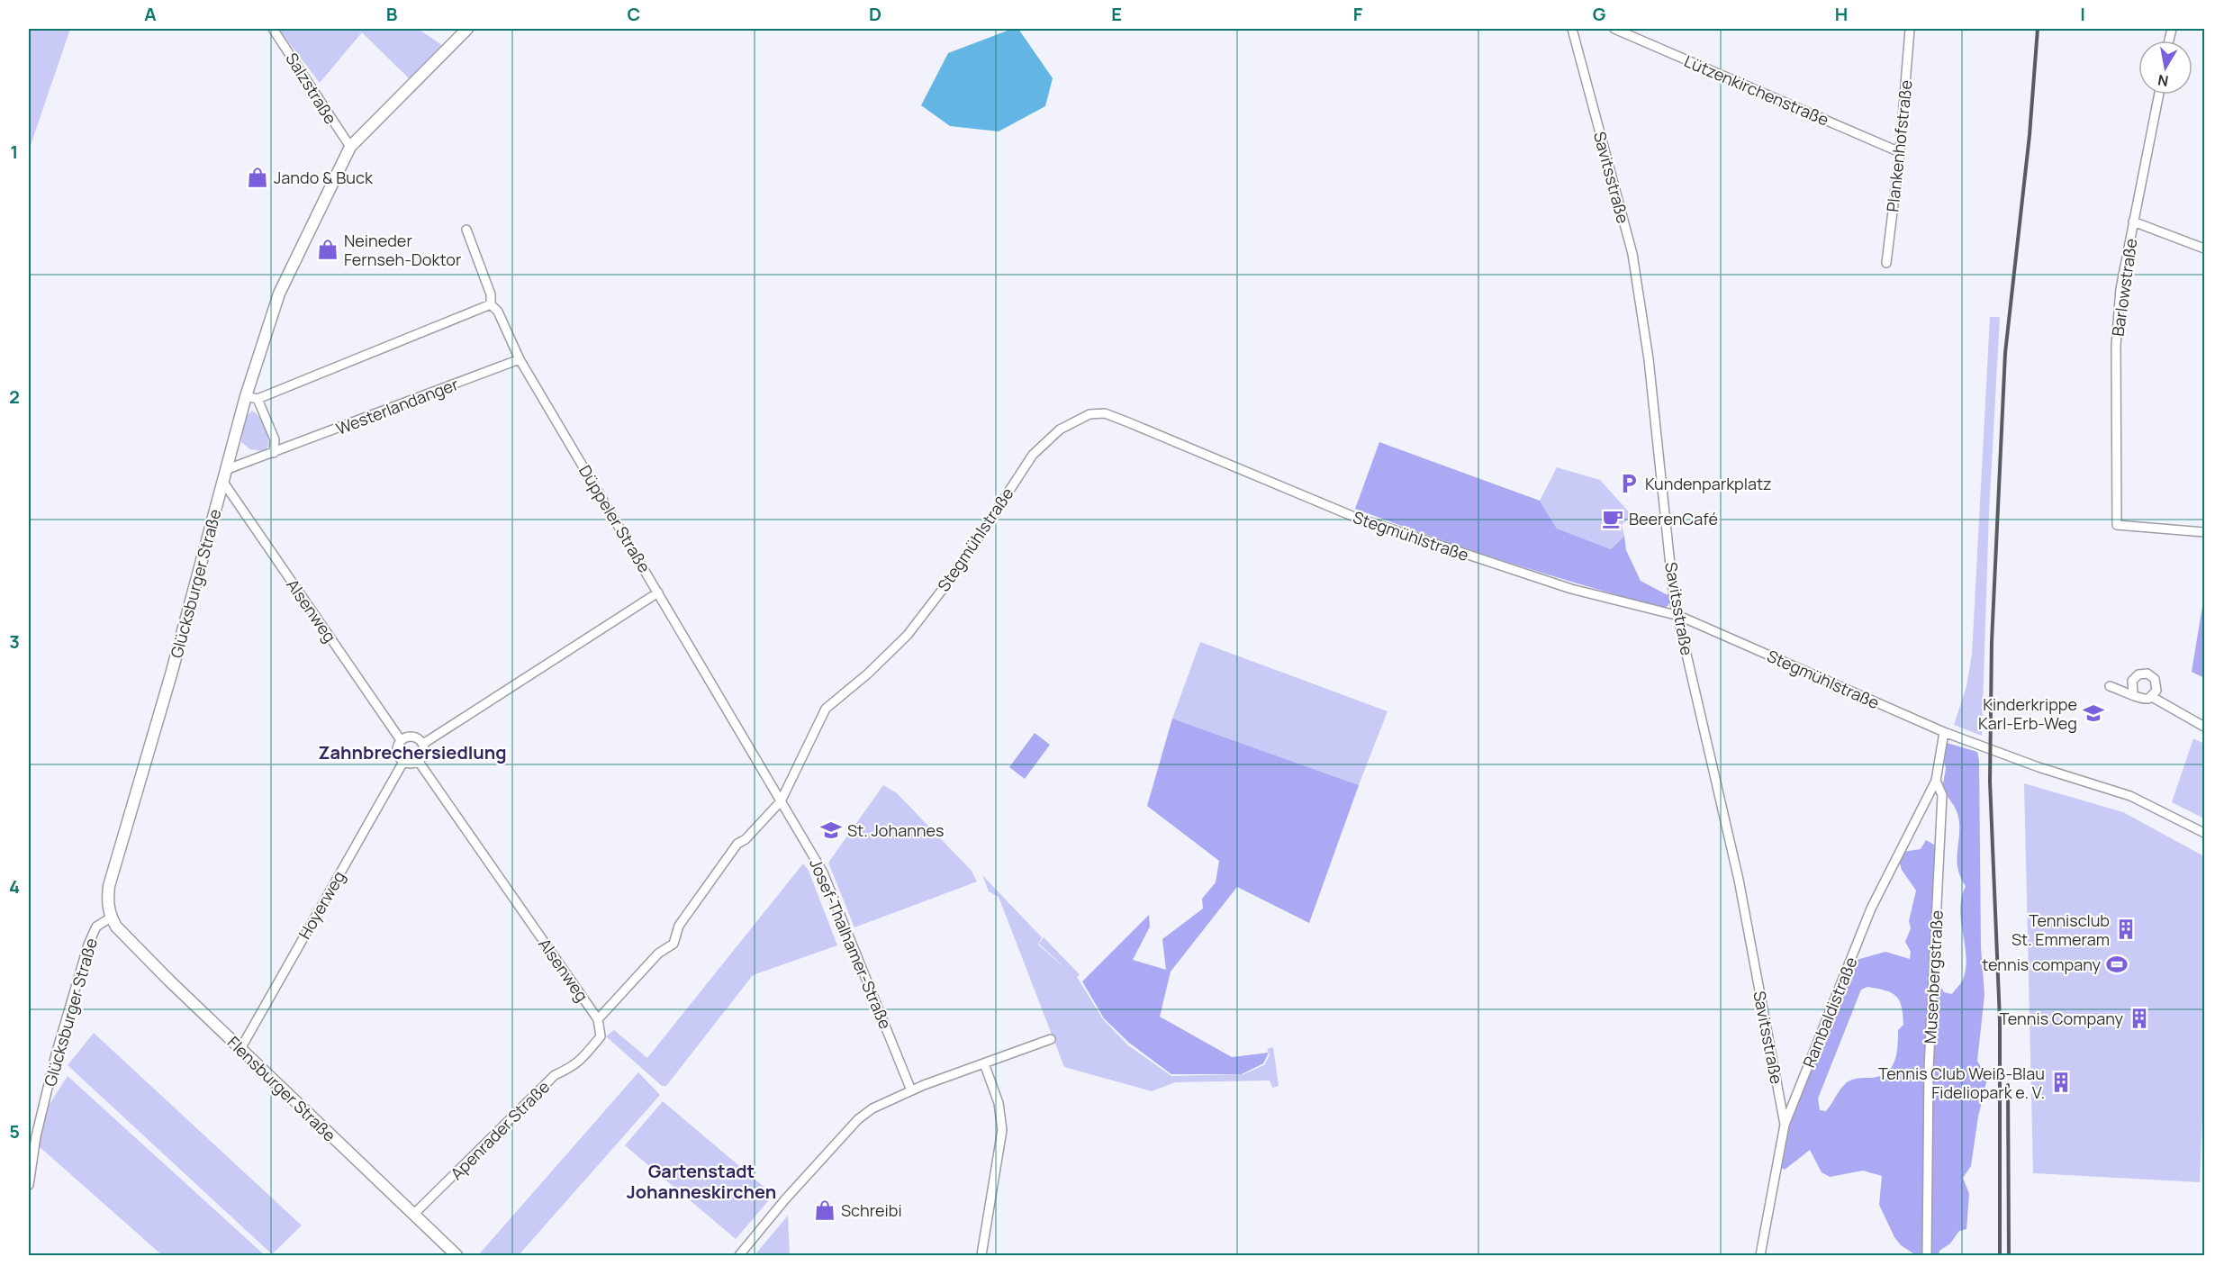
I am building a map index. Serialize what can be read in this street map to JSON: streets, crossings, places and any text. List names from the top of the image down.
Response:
{
  "streets": {
    "street": [
      "Salzstraße",
      "Lützenkirchenstraße",
      "Plankenhofstraße",
      "Savitsstraße",
      "Barlowstraße",
      "Westerlandanger",
      "Düppeler Straße",
      "Stegmühlstraße",
      "Glücksburger Straße",
      "Alsenweg",
      "Hoyerweg",
      "Josef-Thalhamer-Straße",
      "Musenbergstraße",
      "Rambaldistraße",
      "Flensburger Straße",
      "Apenrader Straße"
    ]
  },
  "crossings": [
    ["Salzstraße", "Glücksburger Straße"],
    ["Lützenkirchenstraße", "Plankenhofstraße"],
    ["Savitsstraße", "Stegmühlstraße"],
    ["Savitsstraße", "Rambaldistraße"],
    ["Westerlandanger", "Düppeler Straße"],
    ["Westerlandanger", "Glücksburger Straße"],
    ["Westerlandanger", "Alsenweg"],
    ["Düppeler Straße", "Stegmühlstraße"],
    ["Düppeler Straße", "Josef-Thalhamer-Straße"],
    ["Stegmühlstraße", "Josef-Thalhamer-Straße"],
    ["Stegmühlstraße", "Musenbergstraße"],
    ["Glücksburger Straße", "Alsenweg"],
    ["Glücksburger Straße", "Flensburger Straße"],
    ["Alsenweg", "Hoyerweg"],
    ["Alsenweg", "Apenrader Straße"],
    ["Hoyerweg", "Flensburger Straße"],
    ["Musenbergstraße", "Rambaldistraße"],
    ["Flensburger Straße", "Apenrader Straße"]
  ],
  "districts": ["Zahnbrechersiedlung", "Gartenstadt Johanneskirchen"],
  "places": {
    "shop": ["Jando & Buck", "Neineder Fernseh-Doktor", "Schreibi"],
    "parking": ["Kundenparkplatz"],
    "cafe": ["BeerenCafé"],
    "school or university": ["Kinderkrippe Karl-Erb-Weg", "St. Johannes"],
    "building": ["Tennisclub St. Emmeram", "Tennis Company", "Tennis Club Weiß-Blau Fideliopark e. V."],
    "sports": ["tennis company"]
  },
  "north": "bottom",
  "grid": {
    "columns": [
      "A",
      "B",
      "C",
      "D",
      "E",
      "F",
      "G",
      "H",
      "I"
    ],
    "rows": [
      "1",
      "2",
      "3",
      "4",
      "5"
    ]
  }
}
